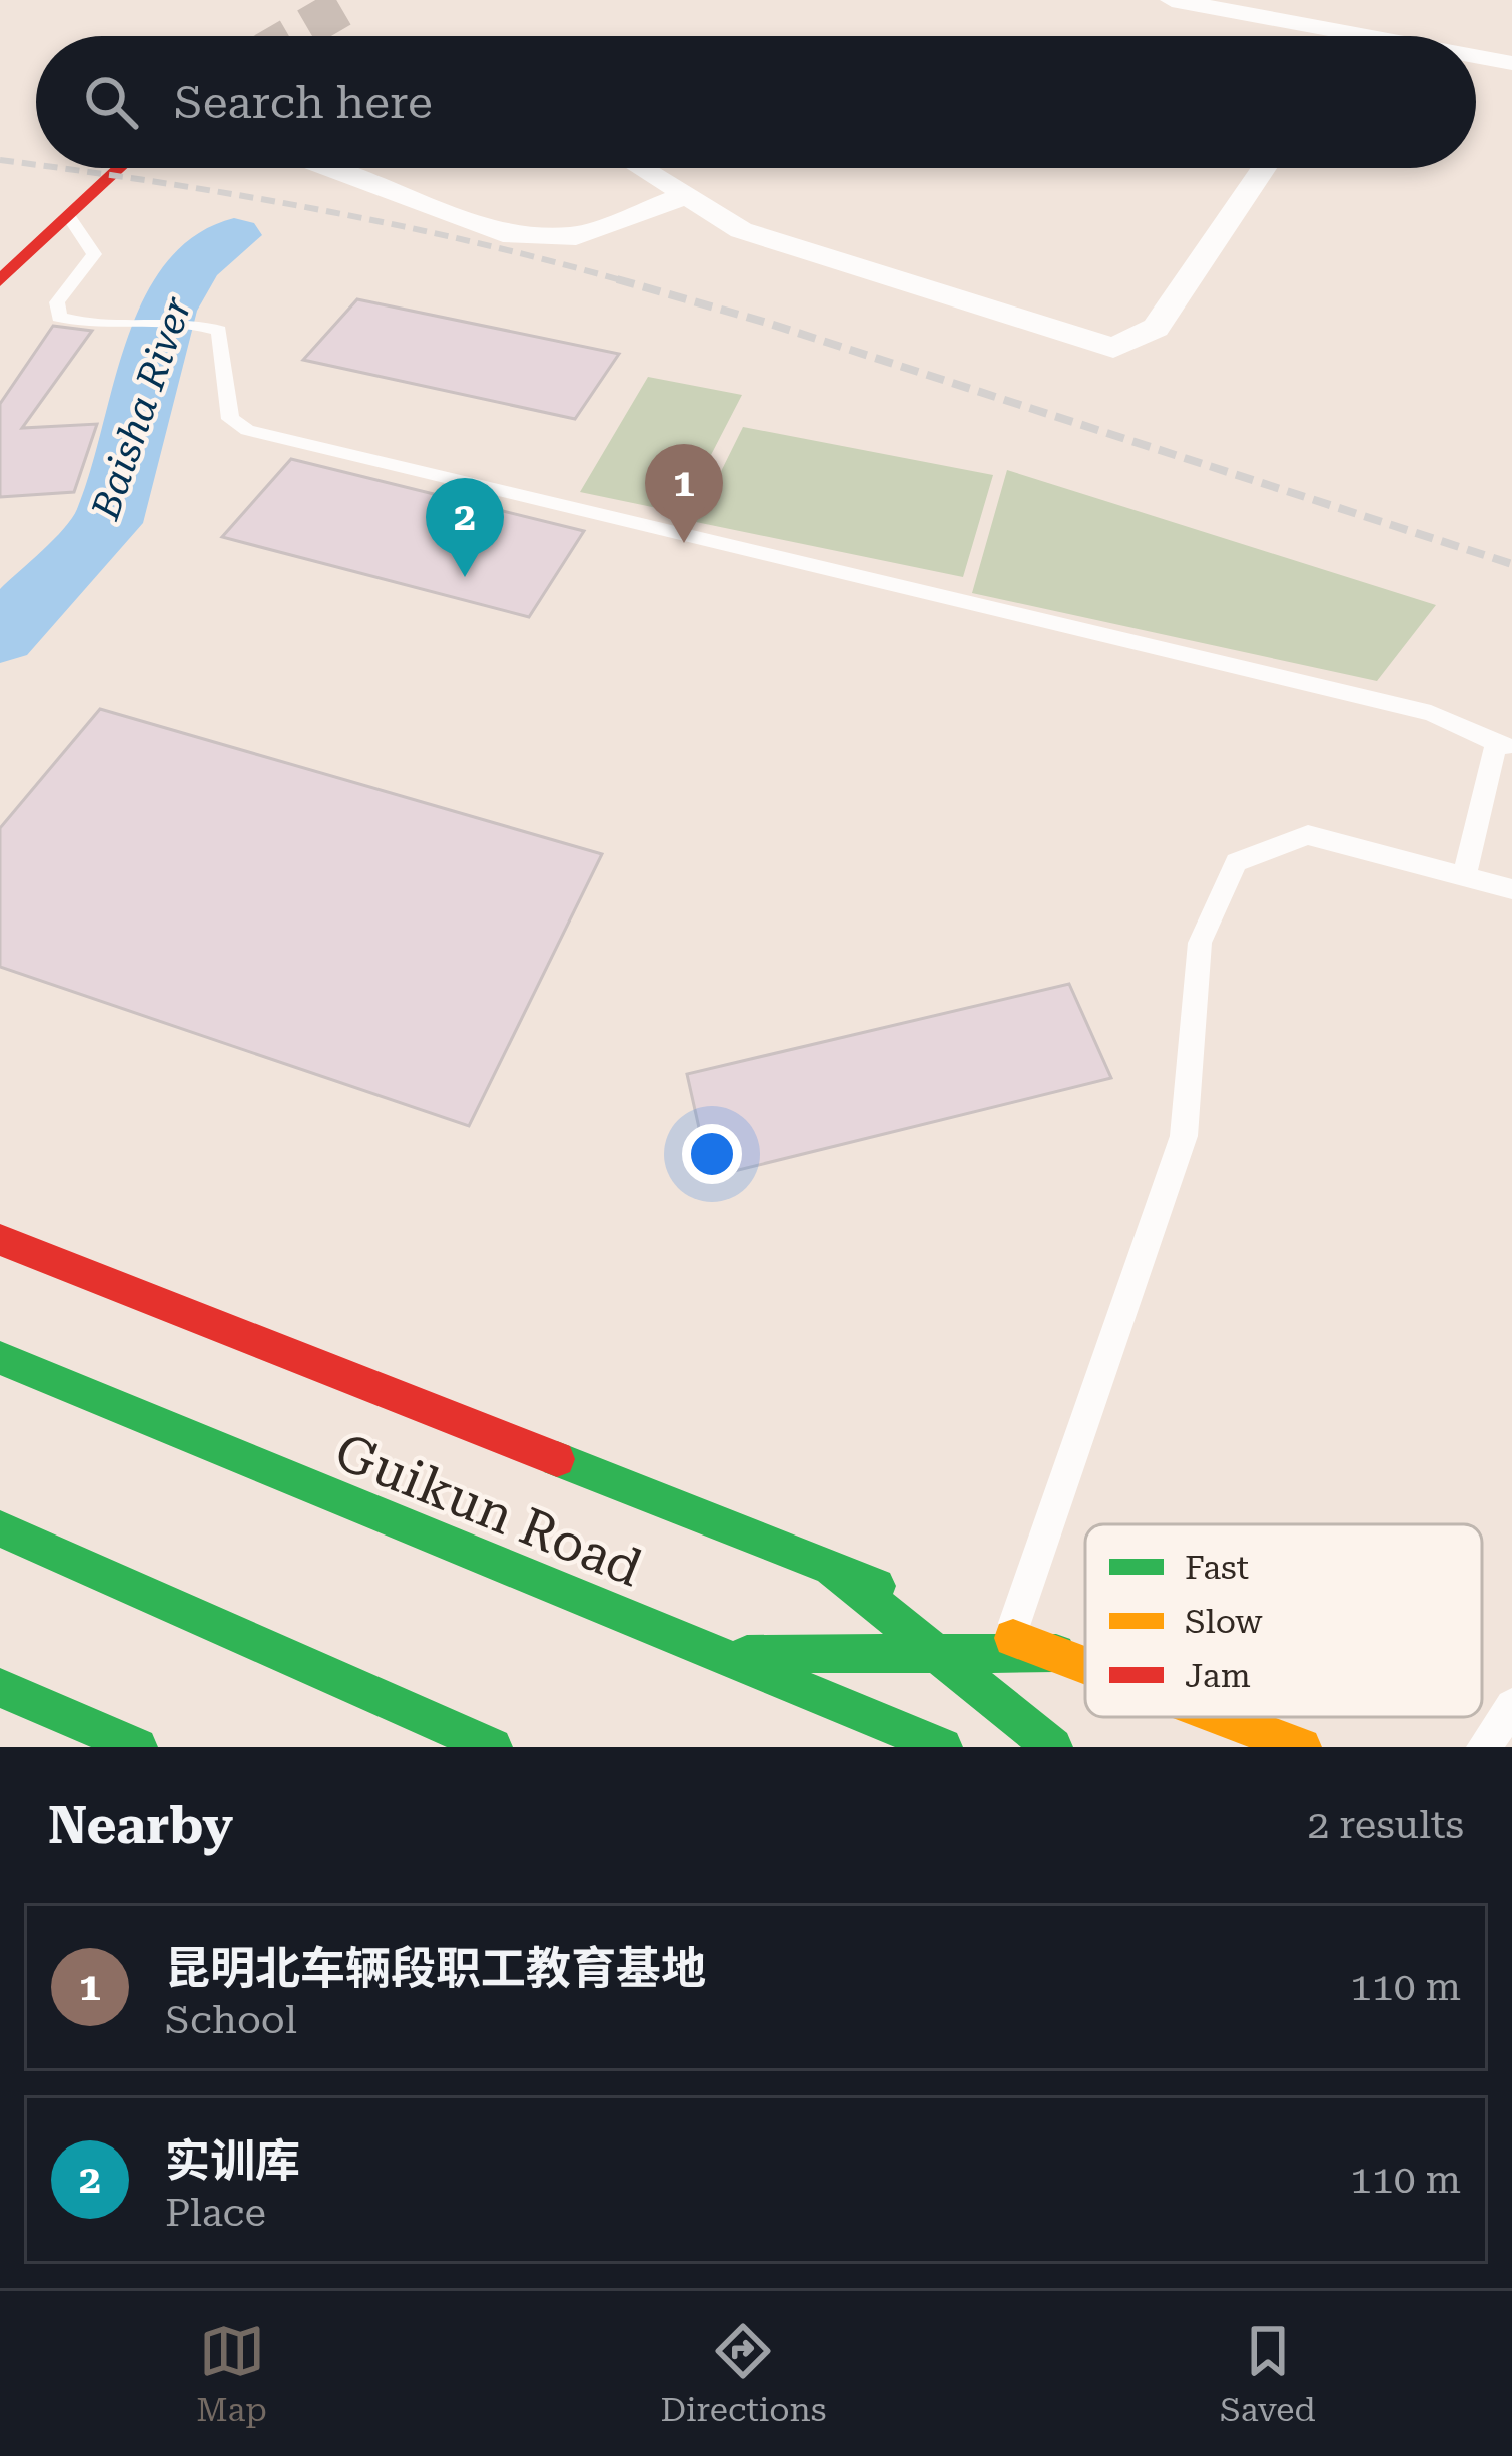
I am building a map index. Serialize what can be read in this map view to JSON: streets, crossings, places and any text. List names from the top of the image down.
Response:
{
  "streets": {
    "main road": ["Guikun Road"]
  },
  "water": ["Baisha River"],
  "legend": ["Fast", "Slow", "Jam"],
  "page": {
    "search": "Search here",
    "pins": ["1", "2"],
    "heading": ["Nearby", "2 results"],
    "list": [
      {
        "mark": "1",
        "name": "昆明北车辆段职工教育基地",
        "note": "School",
        "value": "110 m"
      },
      {
        "mark": "2",
        "name": "实训库",
        "note": "Place",
        "value": "110 m"
      }
    ],
    "nav": ["Map", "Directions", "Saved"]
  }
}
